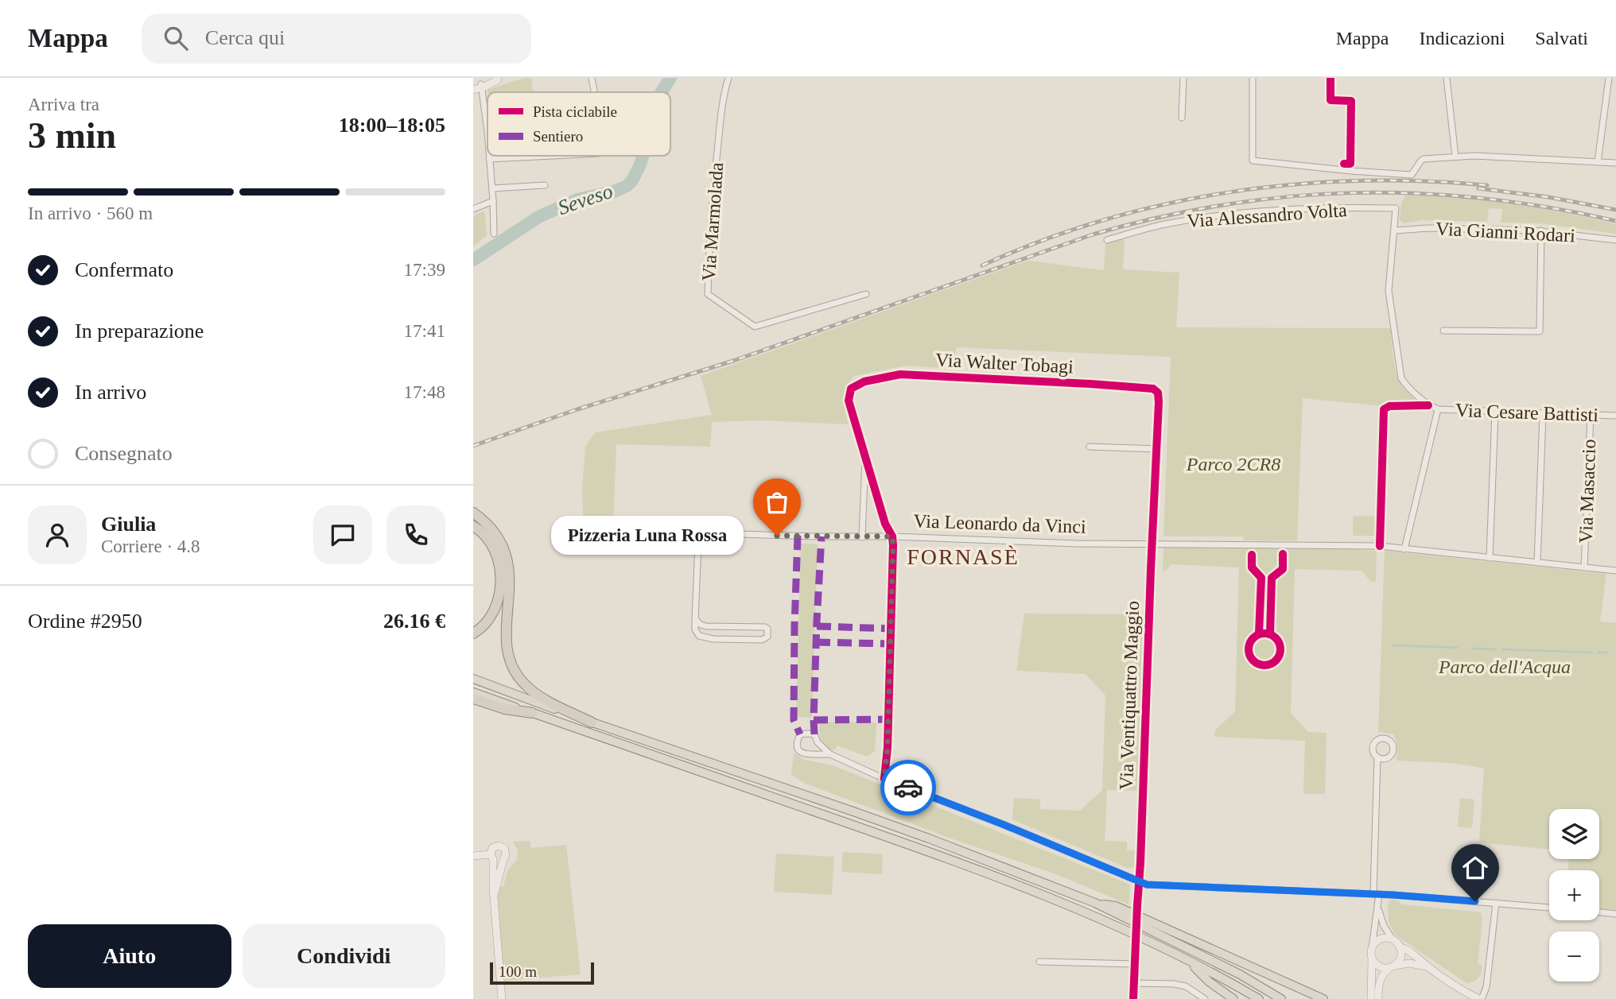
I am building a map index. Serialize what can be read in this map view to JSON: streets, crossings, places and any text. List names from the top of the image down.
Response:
{
  "streets": {
    "street": [
      "Via Alessandro Volta",
      "Via Marmolada",
      "Via Gianni Rodari",
      "Via Walter Tobagi",
      "Via Cesare Battisti",
      "Via Masaccio",
      "Via Leonardo da Vinci",
      "Via Ventiquattro Maggio"
    ]
  },
  "crossings": [
    ["Via Alessandro Volta", "Via Gianni Rodari"],
    ["Via Walter Tobagi", "Via Ventiquattro Maggio"],
    ["Via Cesare Battisti", "Via Masaccio"],
    ["Via Masaccio", "Via Leonardo da Vinci"],
    ["Via Leonardo da Vinci", "Via Ventiquattro Maggio"]
  ],
  "districts": ["FORNASÈ"],
  "water": ["Seveso"],
  "parks": ["Parco 2CR8", "Parco dell'Acqua"],
  "places": ["Pizzeria Luna Rossa"],
  "legend": ["Pista ciclabile", "Sentiero"],
  "scale_bar": "100 m",
  "page": {
    "header": "Mappa",
    "search": "Cerca qui",
    "nav": ["Mappa", "Indicazioni", "Salvati"],
    "heading": ["3 min", "Arriva tra", "18:00–18:05"],
    "panel": [
      "Giulia",
      "Corriere · 4.8",
      "Ordine #2950",
      "26.16 €"
    ],
    "bar": "In arrivo · 560 m",
    "list": [
      ["Confermato", "17:39"],
      ["In preparazione", "17:41"],
      ["In arrivo", "17:48"],
      "Consegnato"
    ],
    "bubble": "Pizzeria Luna Rossa",
    "map_buttons": ["+", "−"],
    "buttons": ["Aiuto", "Condividi"],
    "scale": "100 m"
  }
}
